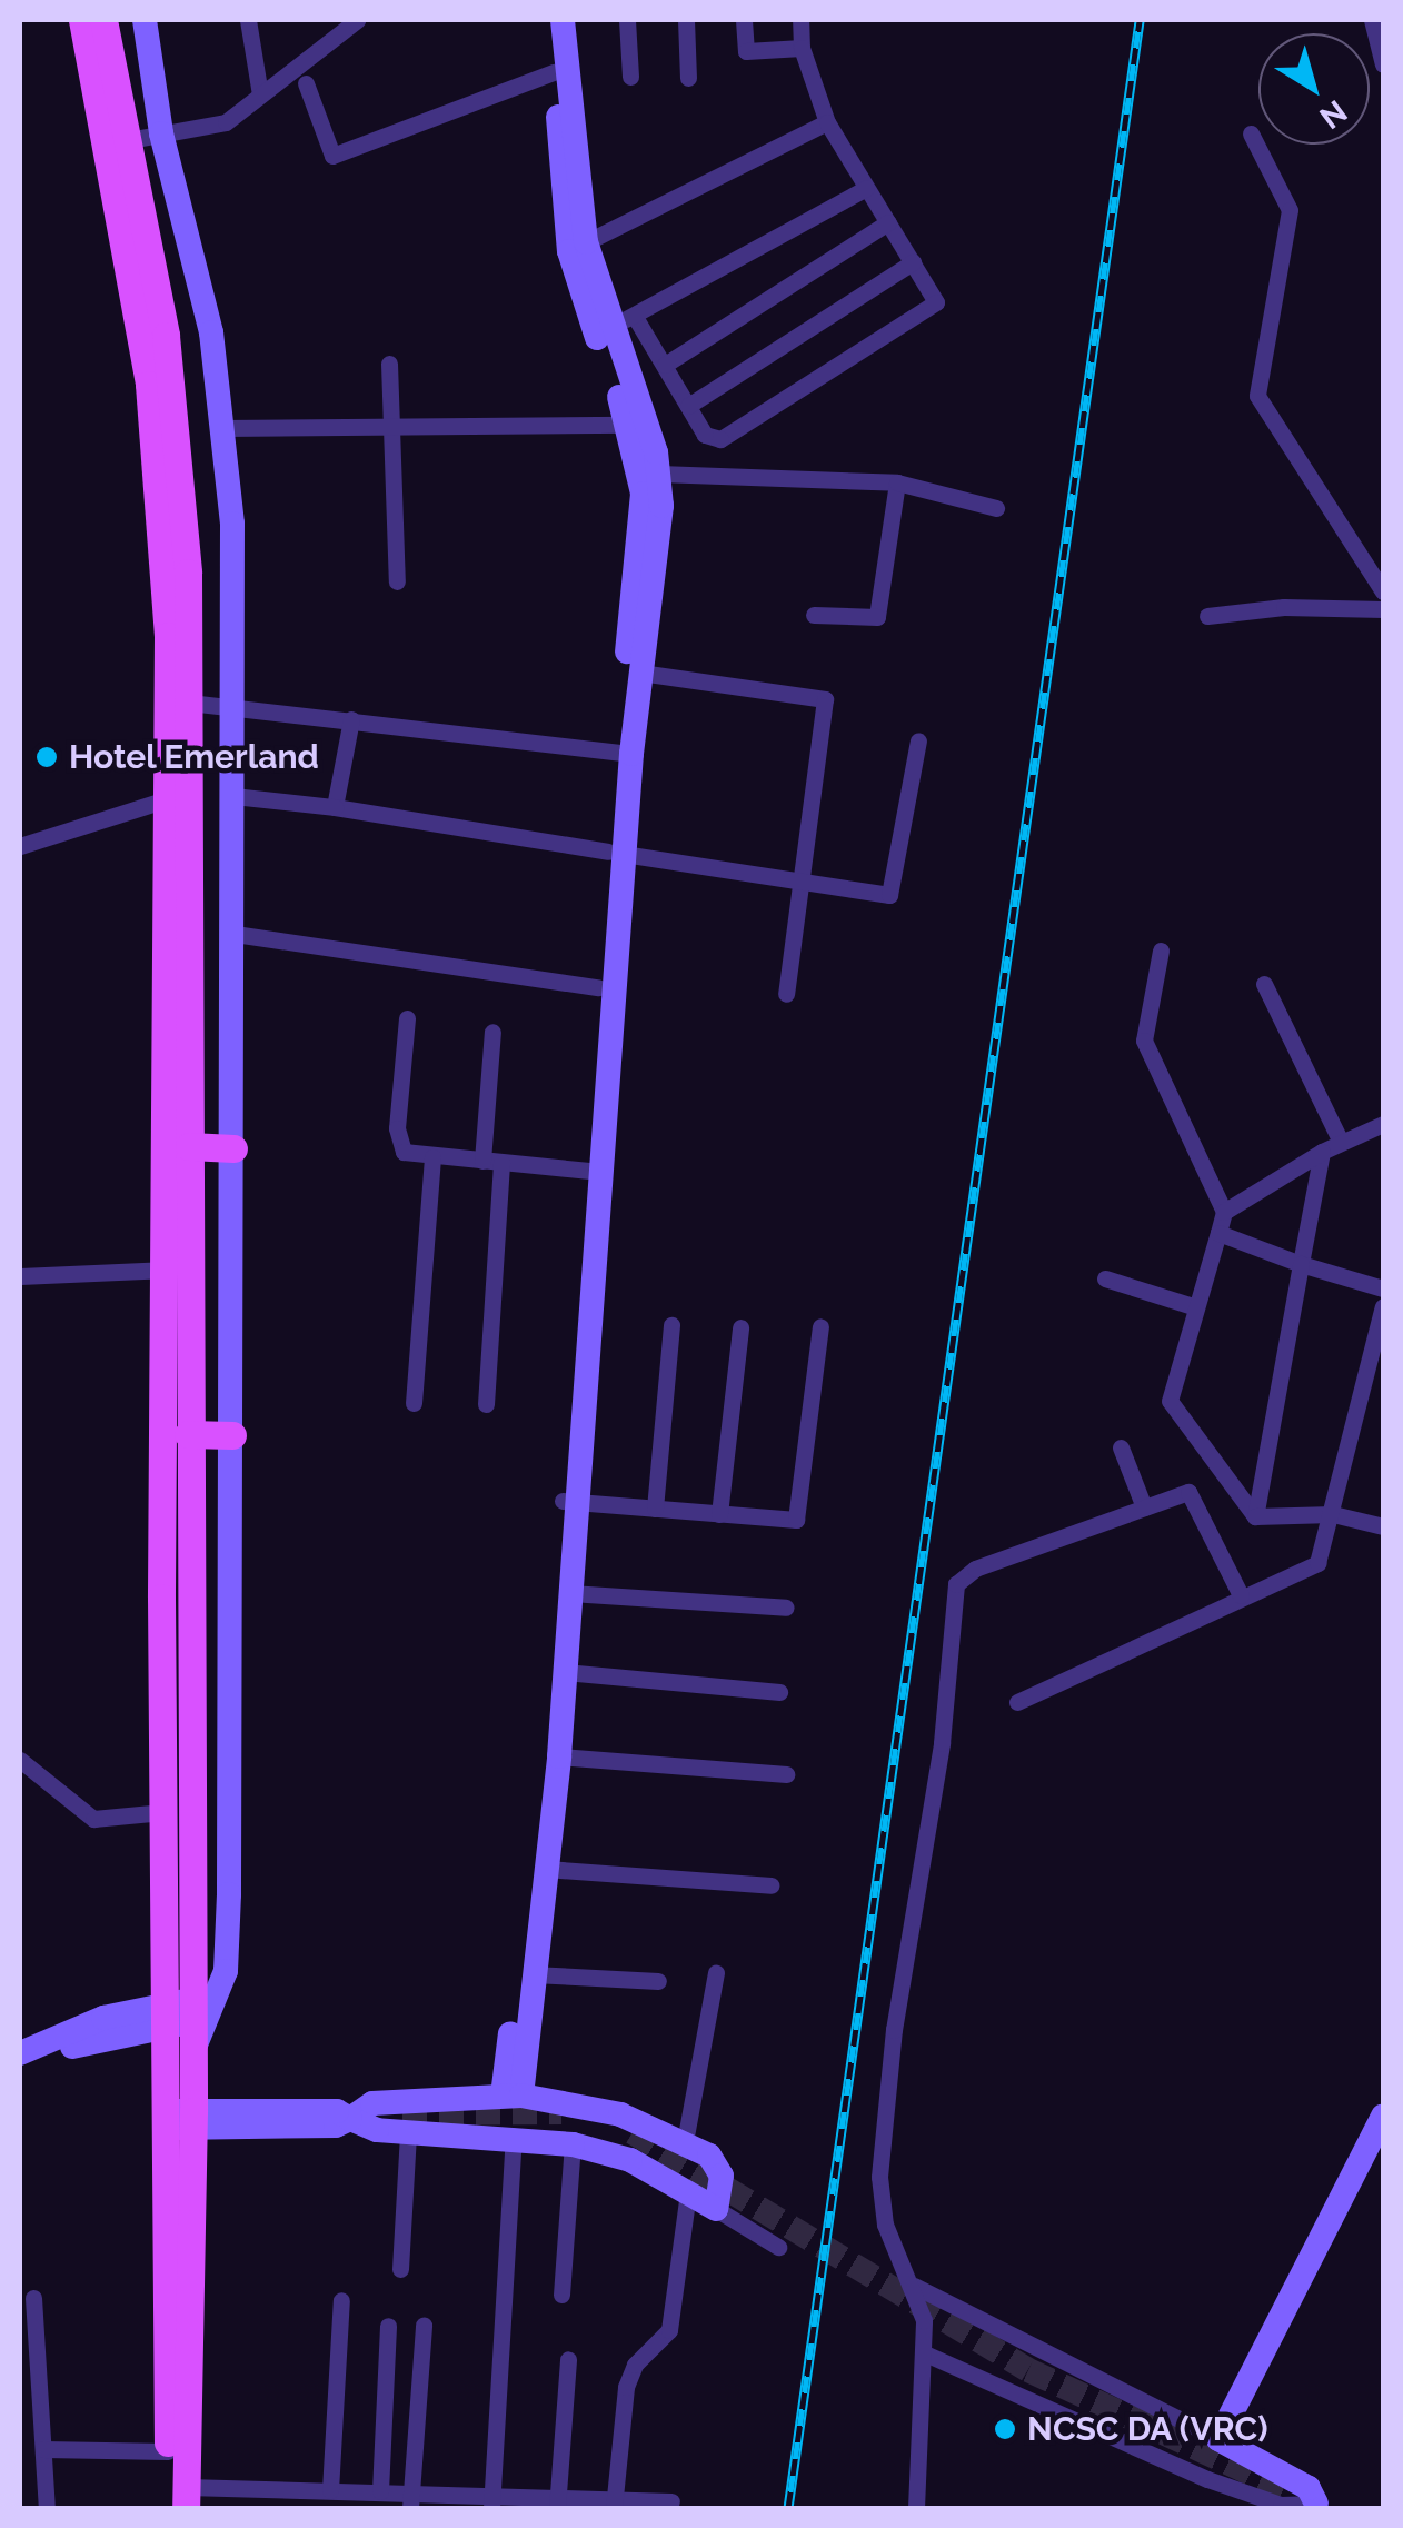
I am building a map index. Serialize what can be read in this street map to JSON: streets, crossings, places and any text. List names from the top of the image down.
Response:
{
  "places": ["Hotel Emerland", "NCSC DA (VRC)"],
  "north": "bottom right"
}
